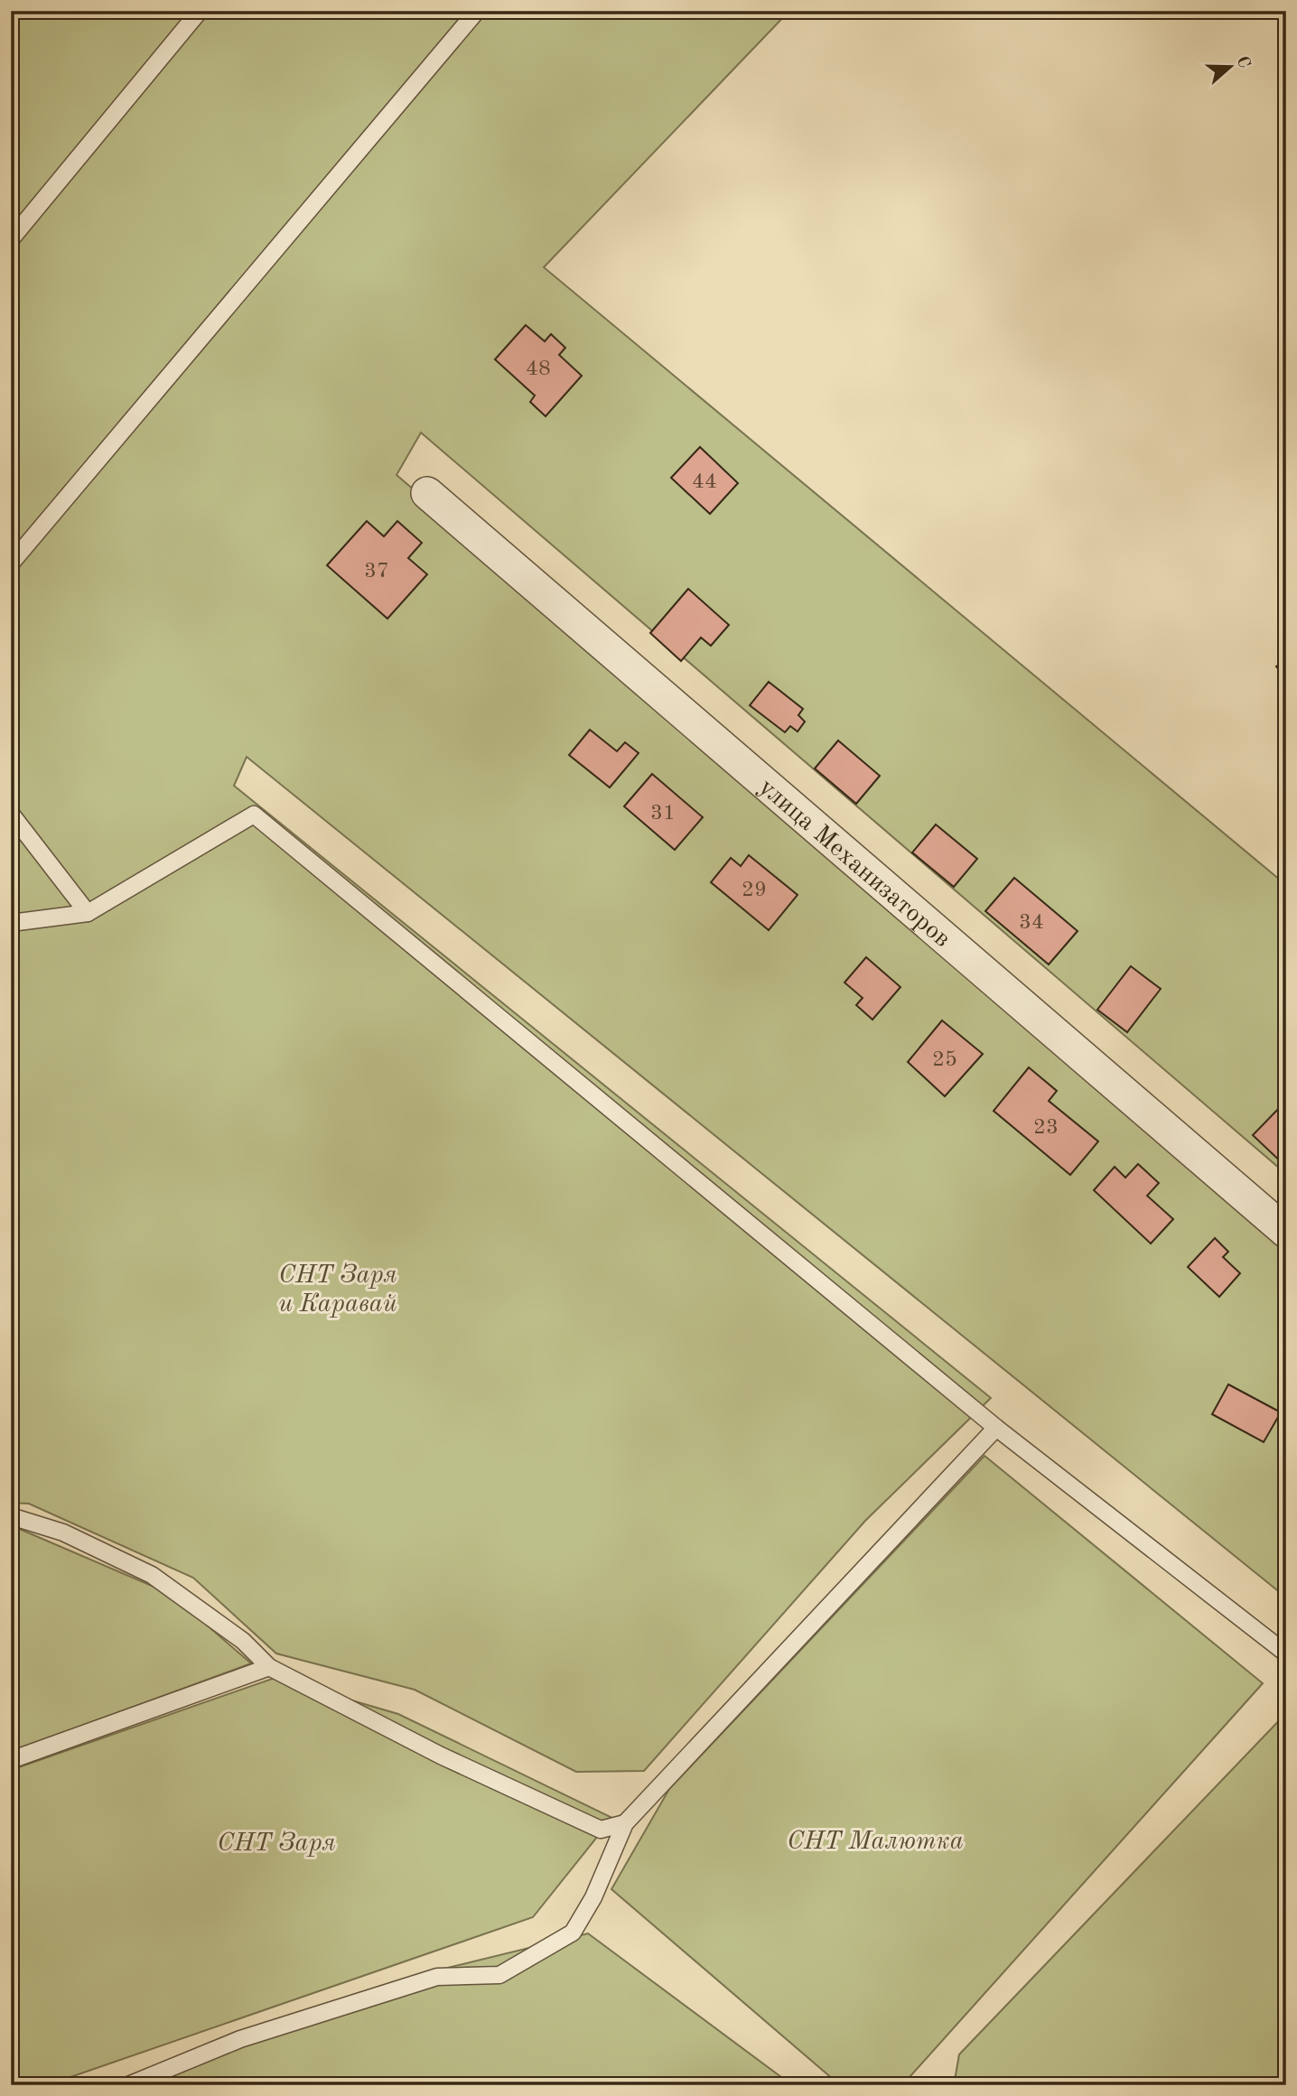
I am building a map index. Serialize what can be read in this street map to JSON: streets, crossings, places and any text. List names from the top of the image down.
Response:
{
  "streets": {
    "street": ["улица Механизаторов"]
  },
  "parks": ["СНТ Заря и Каравай", "СНТ Малютка", "СНТ Заря"],
  "house_numbers": [
    "48",
    "44",
    "37",
    "31",
    "29",
    "34",
    "25",
    "23"
  ],
  "north": "right"
}
